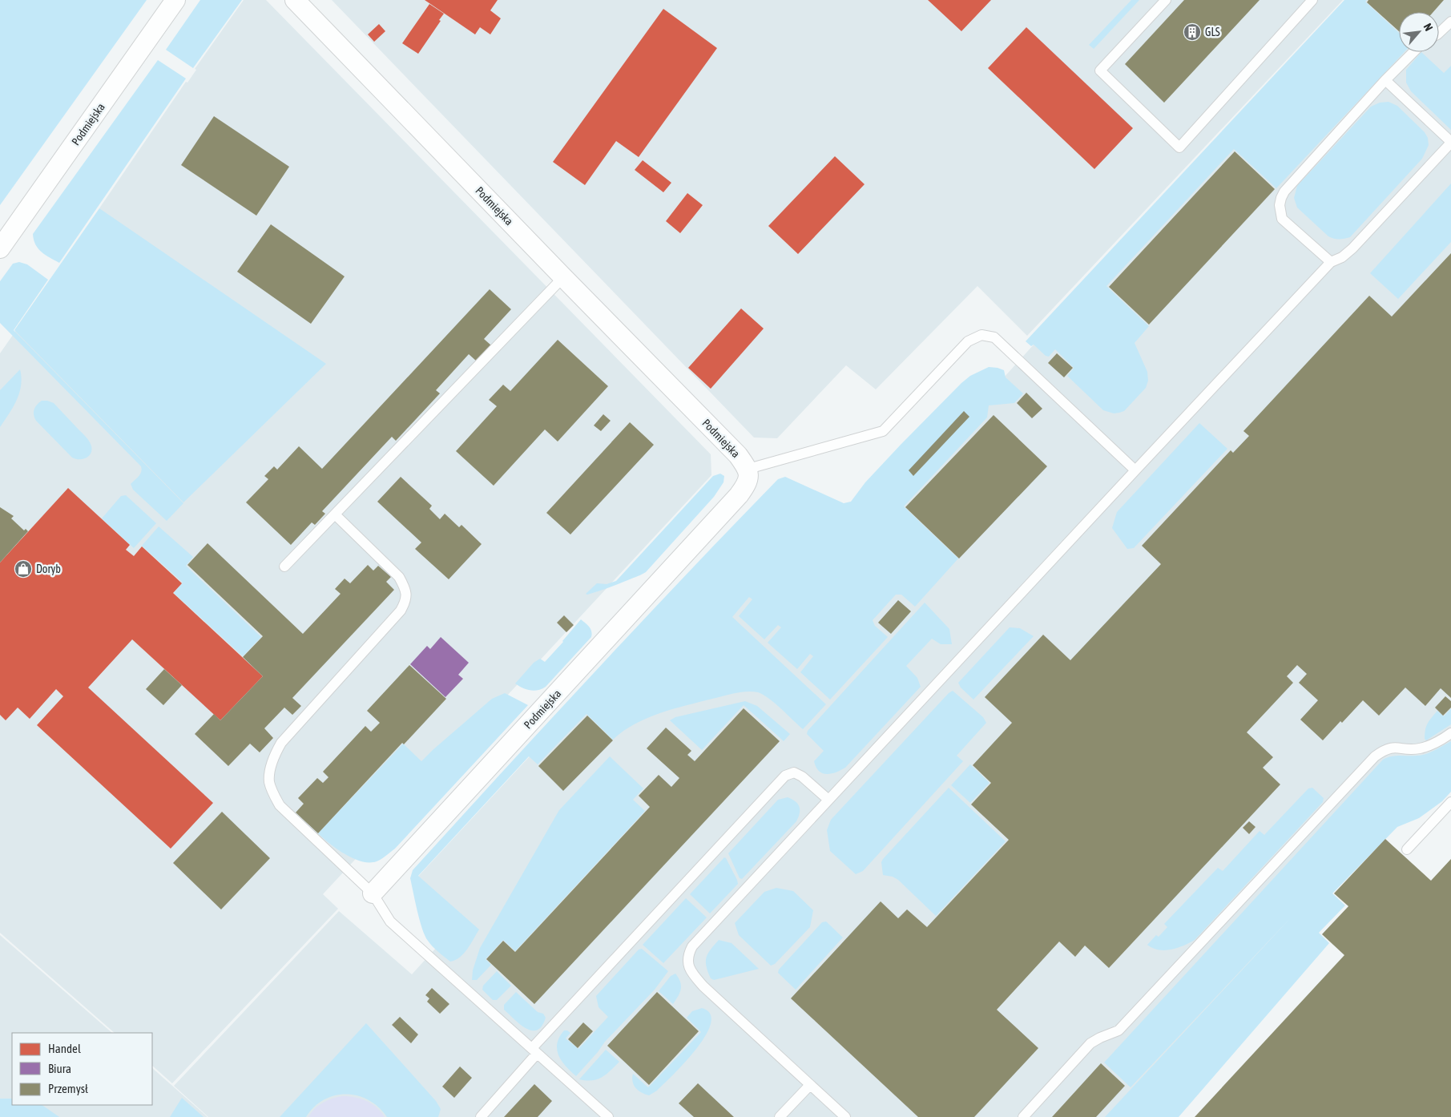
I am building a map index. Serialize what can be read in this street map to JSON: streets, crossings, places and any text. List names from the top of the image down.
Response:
{
  "streets": {
    "street": ["Podmiejska"]
  },
  "places": {
    "building": ["GLS"],
    "shop": ["Doryb"]
  },
  "legend": ["Handel", "Biura", "Przemysł"],
  "north": "top right"
}
